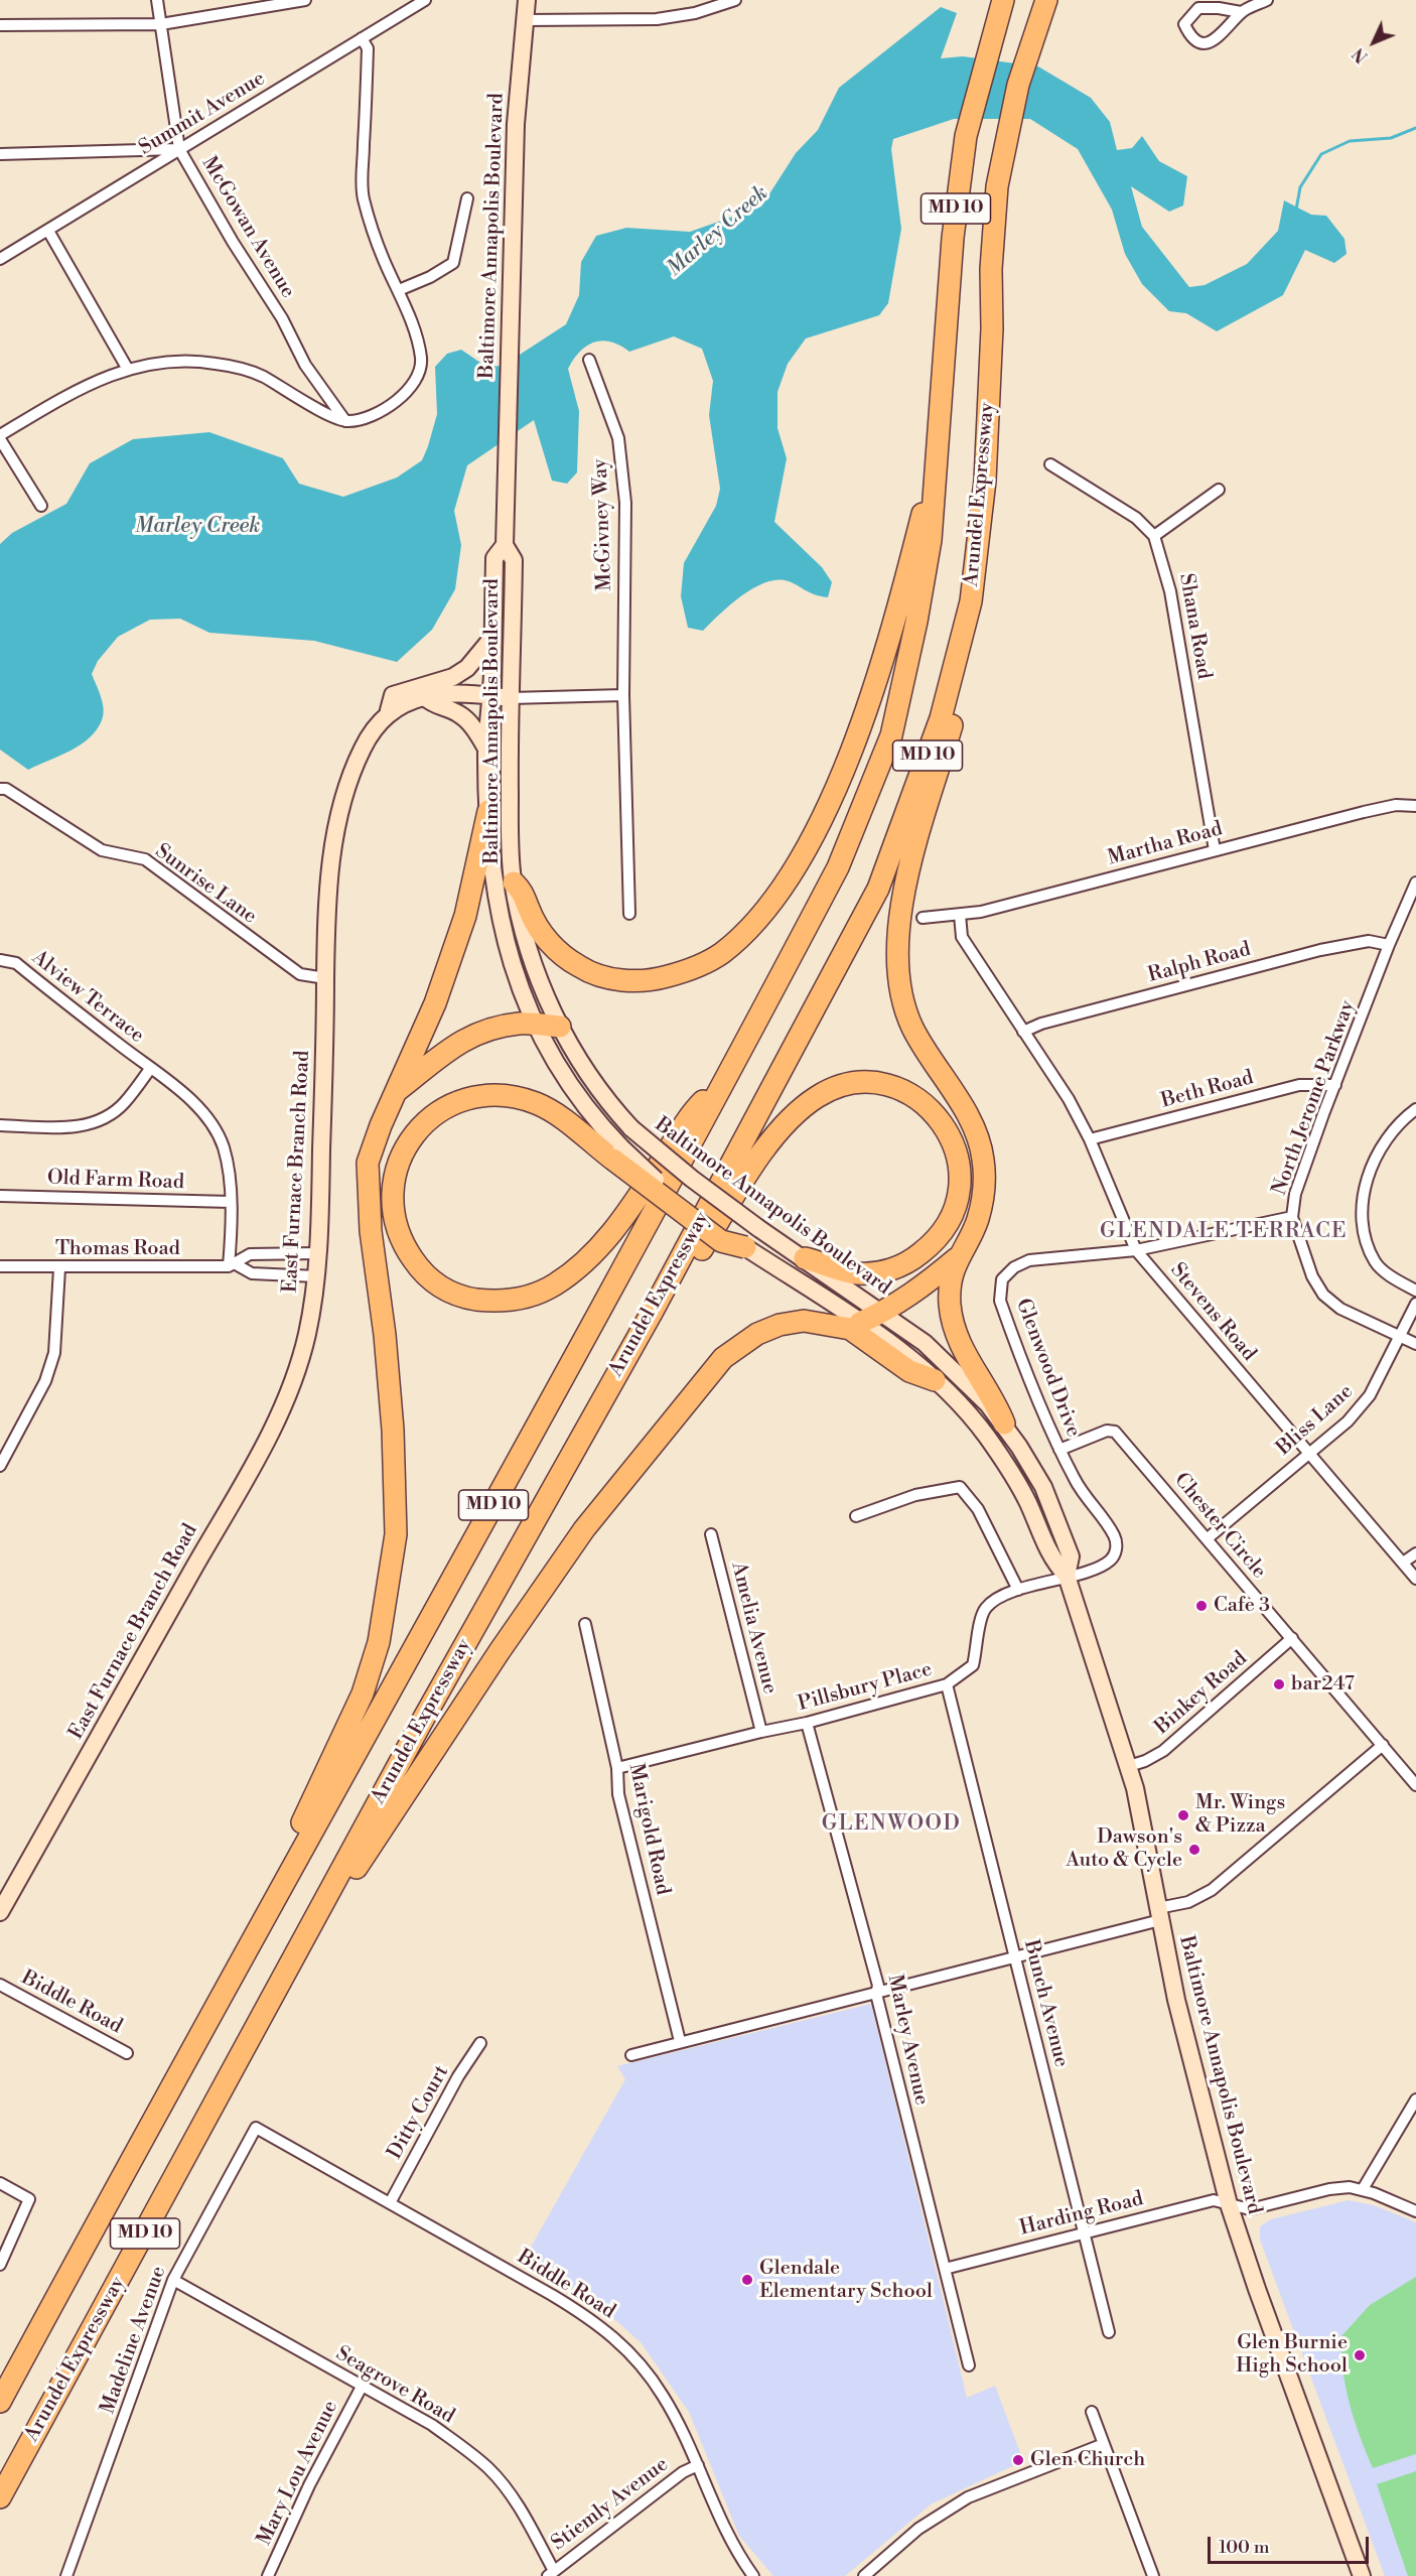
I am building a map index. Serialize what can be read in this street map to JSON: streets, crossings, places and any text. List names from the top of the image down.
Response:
{
  "streets": {
    "highway": ["MD 10", "Arundel Expressway"],
    "main road": ["Baltimore Annapolis Boulevard", "East Furnace Branch Road"],
    "street": [
      "Summit Avenue",
      "McGowan Avenue",
      "McGivney Way",
      "Shana Road",
      "Martha Road",
      "Sunrise Lane",
      "Ralph Road",
      "Alview Terrace",
      "Beth Road",
      "North Jerome Parkway",
      "Old Farm Road",
      "Thomas Road",
      "Stevens Road",
      "Glenwood Drive",
      "Bliss Lane",
      "Chester Circle",
      "Amelia Avenue",
      "Pillsbury Place",
      "Binkey Road",
      "Marigold Road",
      "Biddle Road",
      "Bunch Avenue",
      "Marley Avenue",
      "Ditty Court",
      "Harding Road",
      "Madeline Avenue",
      "Seagrove Road",
      "Mary Lou Avenue",
      "Stiemly Avenue"
    ]
  },
  "crossings": [
    ["Summit Avenue", "McGowan Avenue"],
    ["Baltimore Annapolis Boulevard", "East Furnace Branch Road"],
    ["Baltimore Annapolis Boulevard", "Glenwood Drive"],
    ["Baltimore Annapolis Boulevard", "Pillsbury Place"],
    ["Baltimore Annapolis Boulevard", "Binkey Road"],
    ["Baltimore Annapolis Boulevard", "Harding Road"],
    ["Shana Road", "Martha Road"],
    ["Martha Road", "Stevens Road"],
    ["Sunrise Lane", "East Furnace Branch Road"],
    ["Ralph Road", "North Jerome Parkway"],
    ["Ralph Road", "Stevens Road"],
    ["Alview Terrace", "Old Farm Road"],
    ["Alview Terrace", "Thomas Road"],
    ["Beth Road", "North Jerome Parkway"],
    ["Beth Road", "Stevens Road"],
    ["North Jerome Parkway", "Glenwood Drive"],
    ["North Jerome Parkway", "Bliss Lane"],
    ["East Furnace Branch Road", "Thomas Road"],
    ["Stevens Road", "Glenwood Drive"],
    ["Stevens Road", "Bliss Lane"],
    ["Glenwood Drive", "Chester Circle"],
    ["Glenwood Drive", "Pillsbury Place"],
    ["Bliss Lane", "Chester Circle"],
    ["Chester Circle", "Binkey Road"],
    ["Amelia Avenue", "Pillsbury Place"],
    ["Pillsbury Place", "Marigold Road"],
    ["Pillsbury Place", "Bunch Avenue"],
    ["Pillsbury Place", "Marley Avenue"],
    ["Biddle Road", "Ditty Court"],
    ["Biddle Road", "Madeline Avenue"],
    ["Biddle Road", "Stiemly Avenue"],
    ["Bunch Avenue", "Harding Road"],
    ["Marley Avenue", "Harding Road"],
    ["Madeline Avenue", "Seagrove Road"],
    ["Seagrove Road", "Mary Lou Avenue"],
    ["Seagrove Road", "Stiemly Avenue"]
  ],
  "districts": ["GLENDALE TERRACE", "GLENWOOD"],
  "water": ["Marley Creek"],
  "places": [
    "Cafe 3",
    "bar247",
    "Mr. Wings & Pizza",
    "Dawson's Auto & Cycle",
    "Glendale Elementary School",
    "Glen Burnie High School",
    "Glen Church"
  ],
  "scale_bar": "100 m",
  "north": "bottom left"
}
